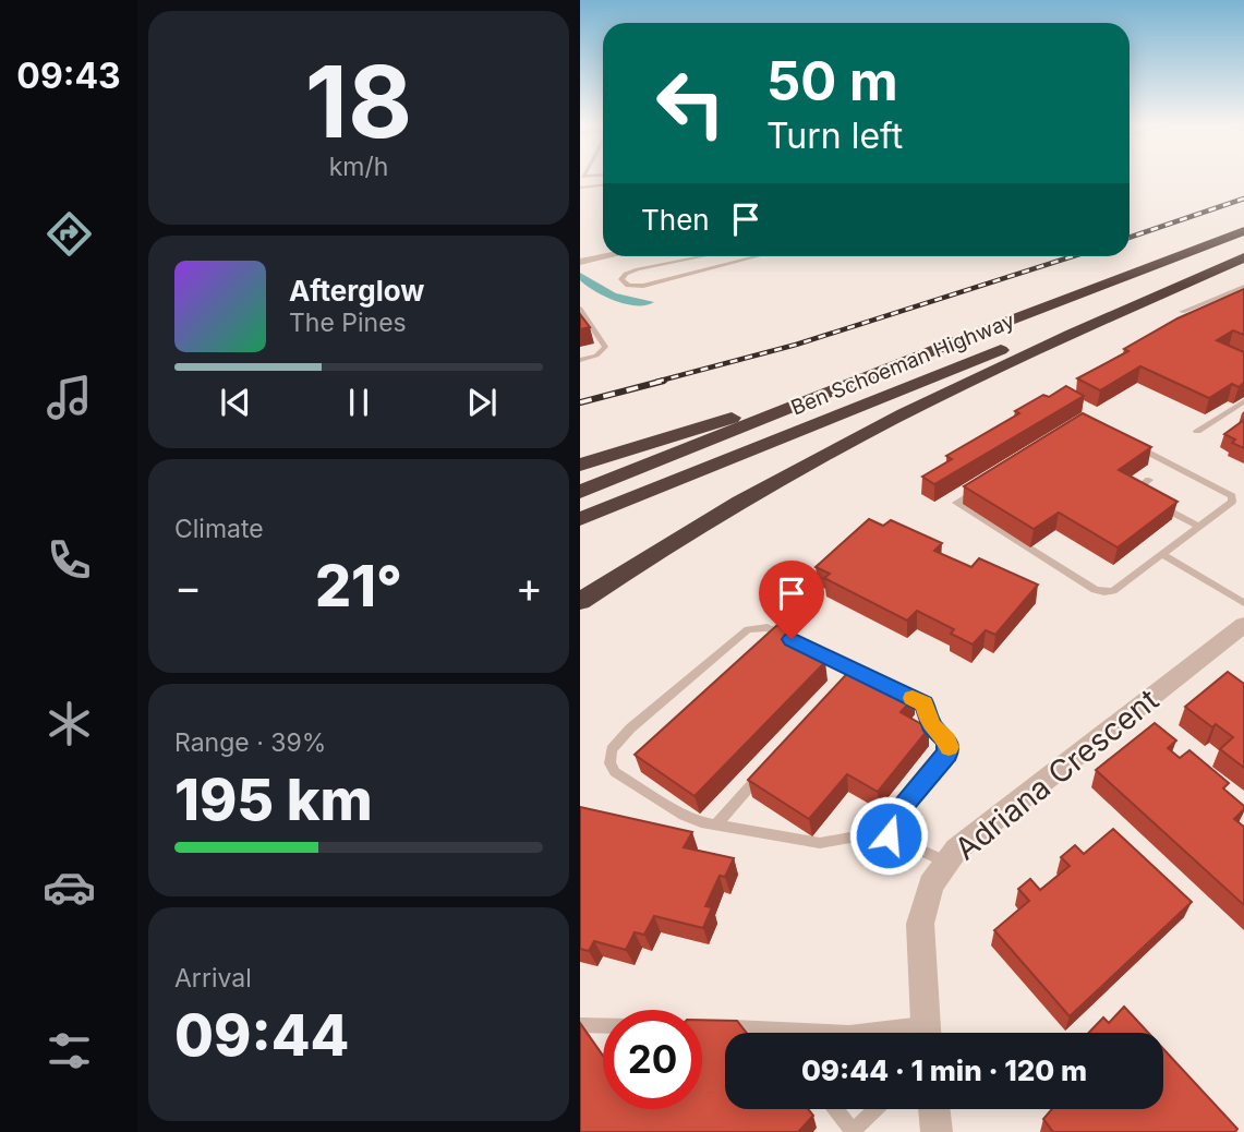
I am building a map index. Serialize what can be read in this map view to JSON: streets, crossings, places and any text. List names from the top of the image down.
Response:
{
  "streets": {
    "highway": ["Ben Schoeman Highway"],
    "street": ["Adriana Crescent"]
  },
  "page": {
    "tabs": "09:43",
    "tile": [
      ["18", "km/h"],
      "Climate",
      ["Range · 39%", "195 km"],
      ["Arrival", "09:44"]
    ],
    "turn": ["50 m", "Turn left"],
    "then": "Then",
    "song": ["Afterglow", "The Pines"],
    "heat": ["−", "21°", "+"],
    "limit": "20",
    "trip": "09:44 · 1 min · 120 m"
  }
}
